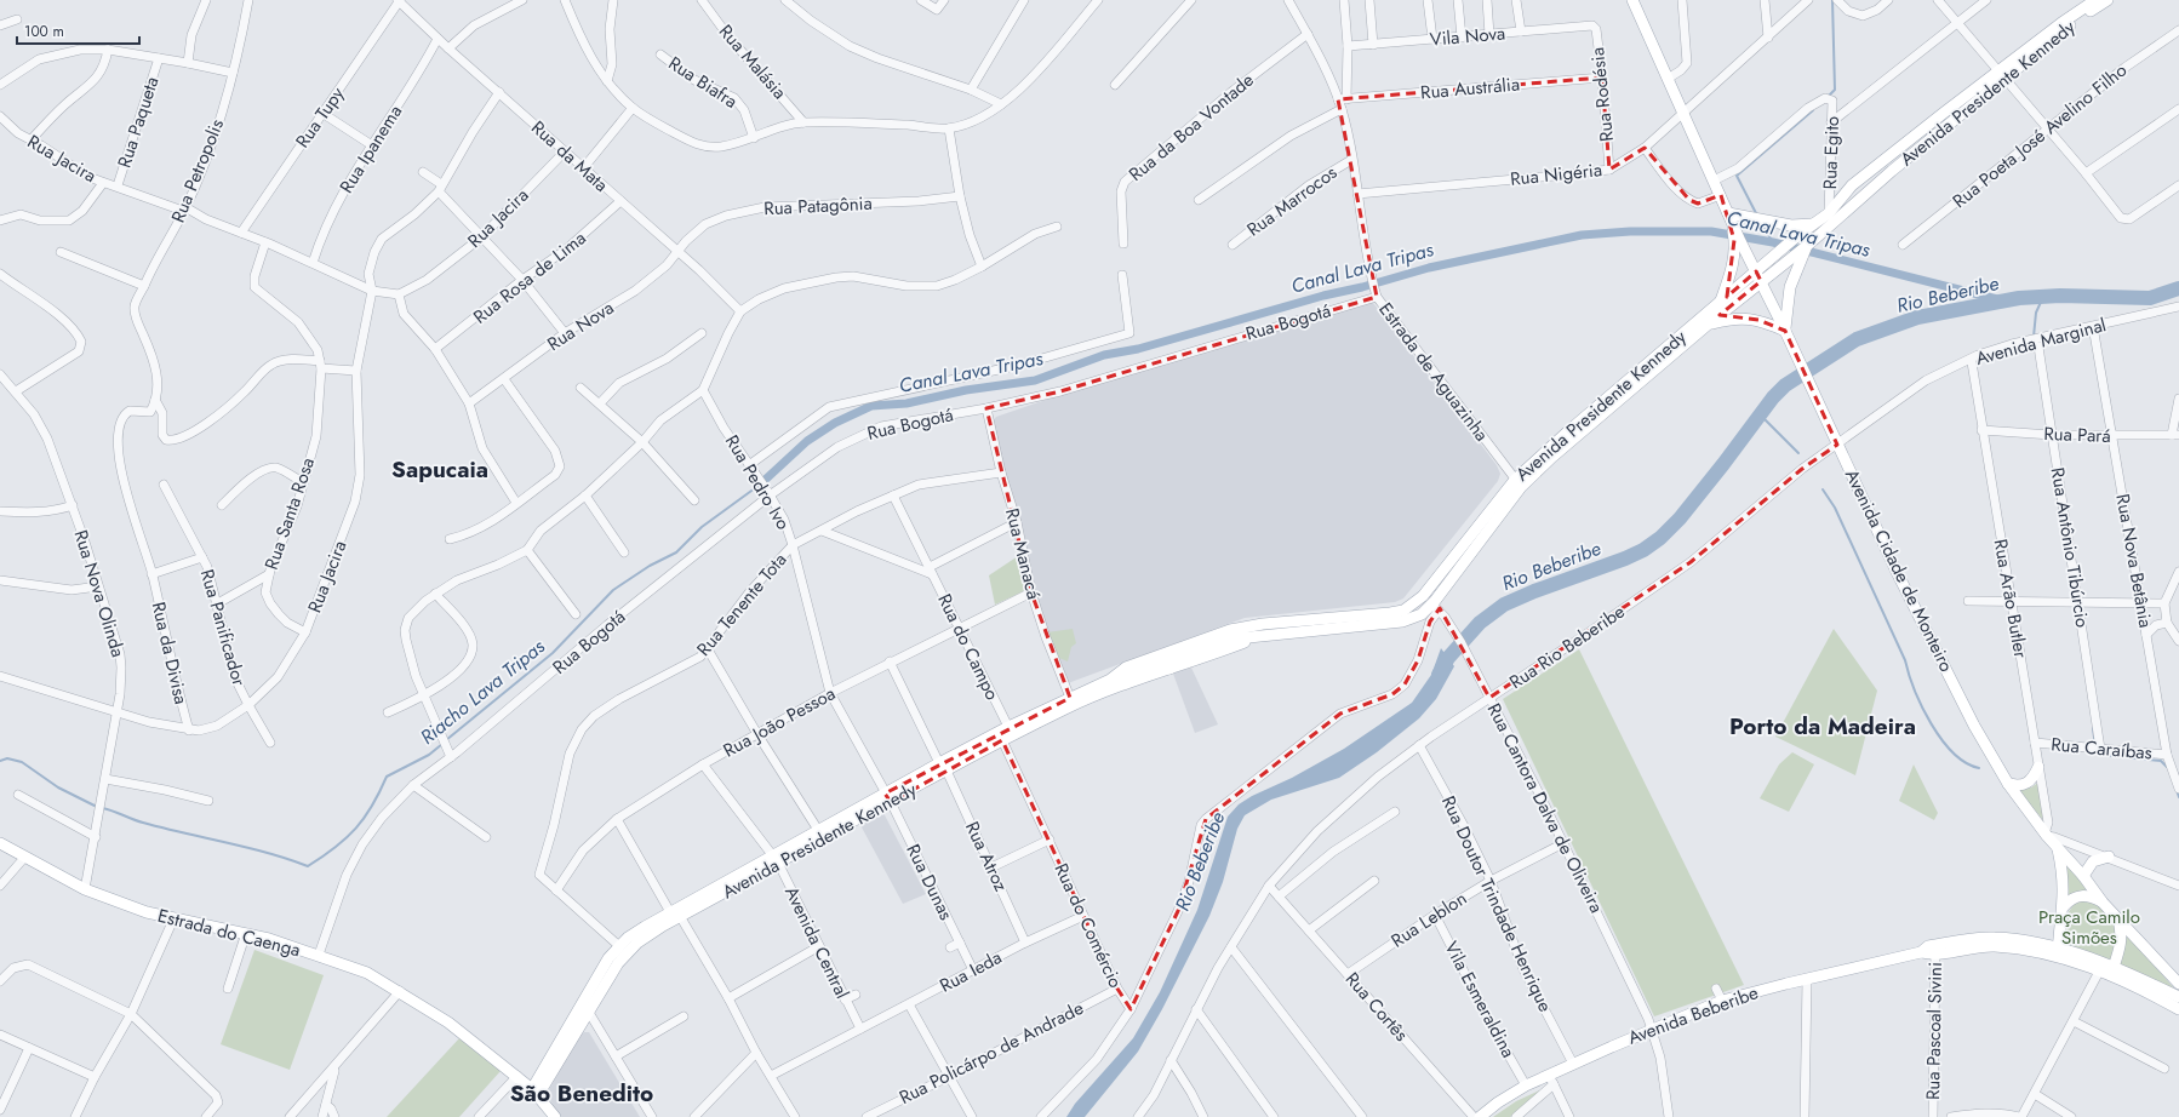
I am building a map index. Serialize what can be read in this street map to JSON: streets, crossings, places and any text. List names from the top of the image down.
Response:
{
  "streets": {
    "main road": [
      "Avenida Presidente Kennedy",
      "Avenida Cidade de Monteiro",
      "Estrada do Caenga",
      "Avenida Beberibe"
    ],
    "street": [
      "Vila Nova",
      "Rua Malásia",
      "Rua Biafra",
      "Rua Austrália",
      "Rua Rodésia",
      "Rua Tupy",
      "Rua Paqueta",
      "Rua da Boa Vontade",
      "Rua Poeta José Avelino Filho",
      "Rua Ipanema",
      "Rua Egito",
      "Rua da Mata",
      "Rua Jacira",
      "Rua Petropolis",
      "Rua Nigéria",
      "Rua Marrocos",
      "Rua Patagônia",
      "Rua Rosa de Lima",
      "Rua Bogotá",
      "Rua Nova",
      "Avenida Marginal",
      "Estrada de Aguazinha",
      "Rua Pará",
      "Rua Pedro Ivo",
      "Rua Santa Rosa",
      "Rua Antônio Tibúrcio",
      "Rua Manacá",
      "Rua Nova Betânia",
      "Rua Nova Olinda",
      "Rua Arão Butler",
      "Rua Tenente Tota",
      "Rua Panificador",
      "Rua do Campo",
      "Rua Rio Beberibe",
      "Rua da Divisa",
      "Rua João Pessoa",
      "Rua Caraíbas",
      "Rua Cantora Dalva de Oliveira",
      "Rua Atroz",
      "Rua Dunas",
      "Rua Doutor Trindade Henrique",
      "Rua Leblon",
      "Rua do Comércio",
      "Avenida Central",
      "Rua Ieda",
      "Vila Esmeraldina",
      "Rua Cortês",
      "Rua Pascoal Sivini",
      "Rua Policárpo de Andrade"
    ]
  },
  "crossings": [
    ["Vila Nova", "Rua Rodésia"],
    ["Rua Austrália", "Rua Rodésia"],
    ["Rua Austrália", "Estrada de Aguazinha"],
    ["Avenida Presidente Kennedy", "Rua Egito"],
    ["Avenida Presidente Kennedy", "Estrada de Aguazinha"],
    ["Avenida Presidente Kennedy", "Rua Pedro Ivo"],
    ["Avenida Presidente Kennedy", "Rua Manacá"],
    ["Avenida Presidente Kennedy", "Avenida Cidade de Monteiro"],
    ["Avenida Presidente Kennedy", "Rua do Campo"],
    ["Avenida Presidente Kennedy", "Rua Cantora Dalva de Oliveira"],
    ["Avenida Presidente Kennedy", "Rua Atroz"],
    ["Avenida Presidente Kennedy", "Rua Dunas"],
    ["Avenida Presidente Kennedy", "Rua do Comércio"],
    ["Avenida Presidente Kennedy", "Estrada do Caenga"],
    ["Avenida Presidente Kennedy", "Avenida Central"],
    ["Rua Rodésia", "Rua Nigéria"],
    ["Rua Tupy", "Rua da Mata"],
    ["Rua Tupy", "Rua Jacira"],
    ["Rua Paqueta", "Rua Jacira"],
    ["Rua da Boa Vontade", "Estrada de Aguazinha"],
    ["Rua Ipanema", "Rua da Mata"],
    ["Rua Ipanema", "Rua Jacira"],
    ["Rua Egito", "Avenida Cidade de Monteiro"],
    ["Rua da Mata", "Rua Jacira"],
    ["Rua da Mata", "Rua Rosa de Lima"],
    ["Rua da Mata", "Rua Nova"],
    ["Rua Jacira", "Rua Petropolis"],
    ["Rua Jacira", "Rua Santa Rosa"],
    ["Rua Jacira", "Rua Nova Olinda"],
    ["Rua Jacira", "Rua Panificador"],
    ["Rua Jacira", "Rua da Divisa"],
    ["Rua Petropolis", "Rua da Divisa"],
    ["Rua Nigéria", "Estrada de Aguazinha"],
    ["Rua Nigéria", "Avenida Cidade de Monteiro"],
    ["Rua Marrocos", "Estrada de Aguazinha"],
    ["Rua Patagônia", "Rua Nova"],
    ["Rua Bogotá", "Estrada de Aguazinha"],
    ["Rua Bogotá", "Rua Pedro Ivo"],
    ["Rua Bogotá", "Rua Manacá"],
    ["Rua Bogotá", "Estrada do Caenga"],
    ["Avenida Marginal", "Avenida Cidade de Monteiro"],
    ["Avenida Marginal", "Rua Rio Beberibe"],
    ["Rua Pará", "Rua Antônio Tibúrcio"],
    ["Rua Pará", "Rua Nova Betânia"],
    ["Rua Pará", "Rua Arão Butler"],
    ["Rua Pedro Ivo", "Rua Tenente Tota"],
    ["Rua Pedro Ivo", "Rua João Pessoa"],
    ["Rua Pedro Ivo", "Rua Dunas"],
    ["Rua Antônio Tibúrcio", "Rua Caraíbas"],
    ["Rua Manacá", "Rua Tenente Tota"],
    ["Rua Manacá", "Rua João Pessoa"],
    ["Rua Nova Betânia", "Rua Caraíbas"],
    ["Avenida Cidade de Monteiro", "Rua Arão Butler"],
    ["Avenida Cidade de Monteiro", "Rua Rio Beberibe"],
    ["Avenida Cidade de Monteiro", "Avenida Beberibe"],
    ["Rua Nova Olinda", "Estrada do Caenga"],
    ["Rua Arão Butler", "Rua Caraíbas"],
    ["Rua Tenente Tota", "Rua do Campo"],
    ["Rua Tenente Tota", "Rua João Pessoa"],
    ["Rua do Campo", "Rua João Pessoa"],
    ["Rua Rio Beberibe", "Rua Cantora Dalva de Oliveira"],
    ["Rua Rio Beberibe", "Rua Doutor Trindade Henrique"],
    ["Rua Rio Beberibe", "Rua Cortês"],
    ["Rua João Pessoa", "Rua Atroz"],
    ["Rua João Pessoa", "Avenida Central"],
    ["Rua Cantora Dalva de Oliveira", "Rua Leblon"],
    ["Rua Cantora Dalva de Oliveira", "Avenida Beberibe"],
    ["Rua Atroz", "Rua do Comércio"],
    ["Rua Atroz", "Rua Ieda"],
    ["Rua Dunas", "Rua Ieda"],
    ["Rua Doutor Trindade Henrique", "Rua Leblon"],
    ["Rua Doutor Trindade Henrique", "Avenida Beberibe"],
    ["Rua Leblon", "Vila Esmeraldina"],
    ["Rua Leblon", "Rua Cortês"],
    ["Rua do Comércio", "Rua Ieda"],
    ["Rua do Comércio", "Rua Policárpo de Andrade"],
    ["Avenida Central", "Rua Ieda"],
    ["Vila Esmeraldina", "Avenida Beberibe"],
    ["Avenida Beberibe", "Rua Pascoal Sivini"]
  ],
  "districts": ["Sapucaia", "Porto da Madeira", "São Benedito"],
  "water": ["Canal Lava Tripas", "Rio Beberibe", "Riacho Lava Tripas"],
  "parks": ["Praça Camilo Simões"],
  "scale_bar": "100 m"
}
